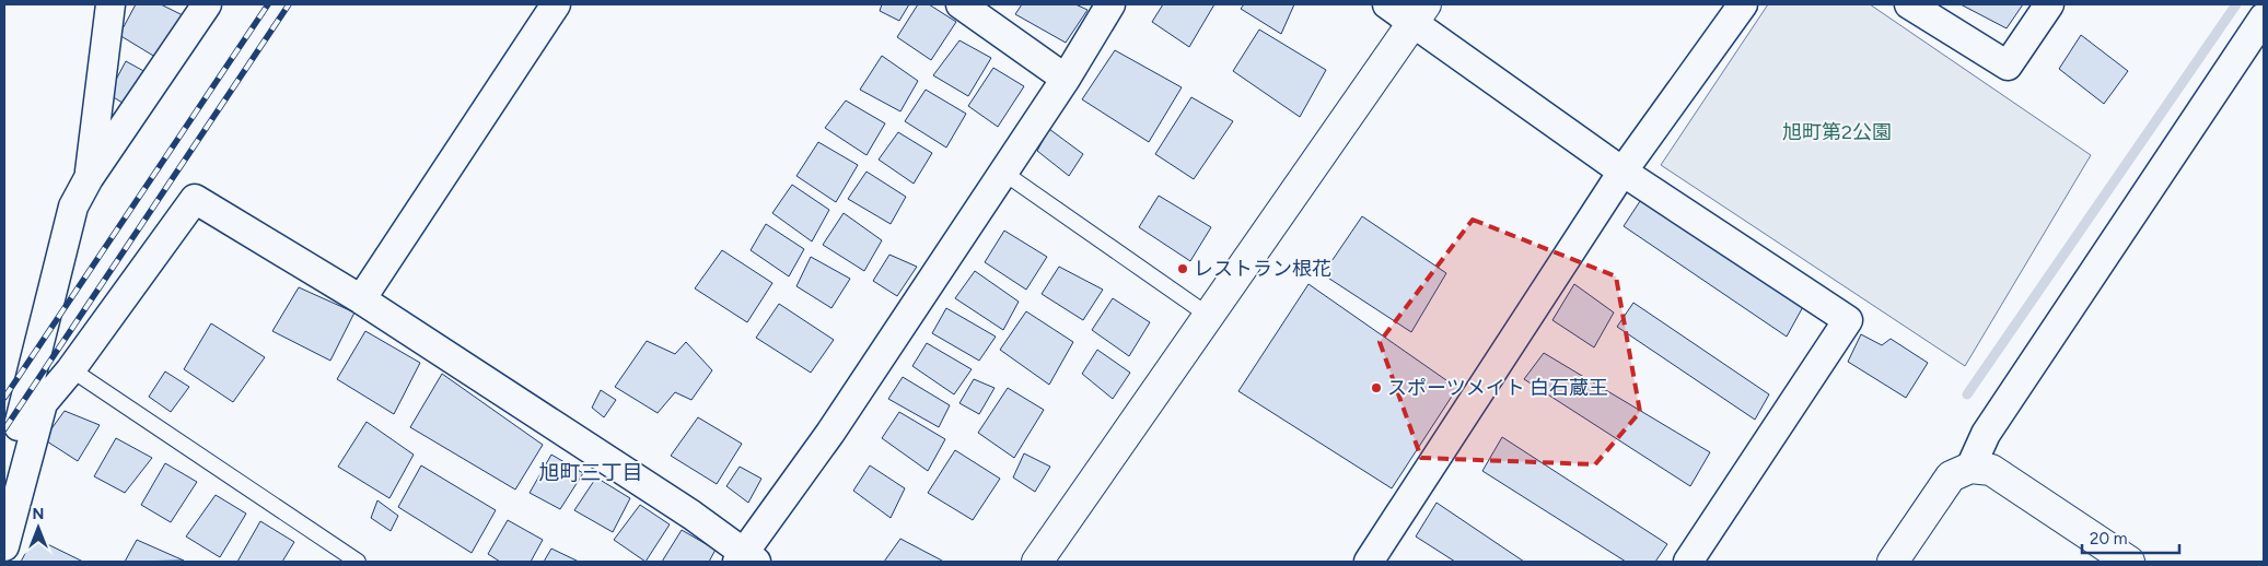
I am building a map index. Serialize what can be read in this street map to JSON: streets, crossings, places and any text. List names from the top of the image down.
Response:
{
  "districts": ["旭町三丁目"],
  "parks": ["旭町第2公園"],
  "places": ["レストラン根花", "スポーツメイト 白石蔵王"],
  "scale_bar": "20 m",
  "north": "top"
}
